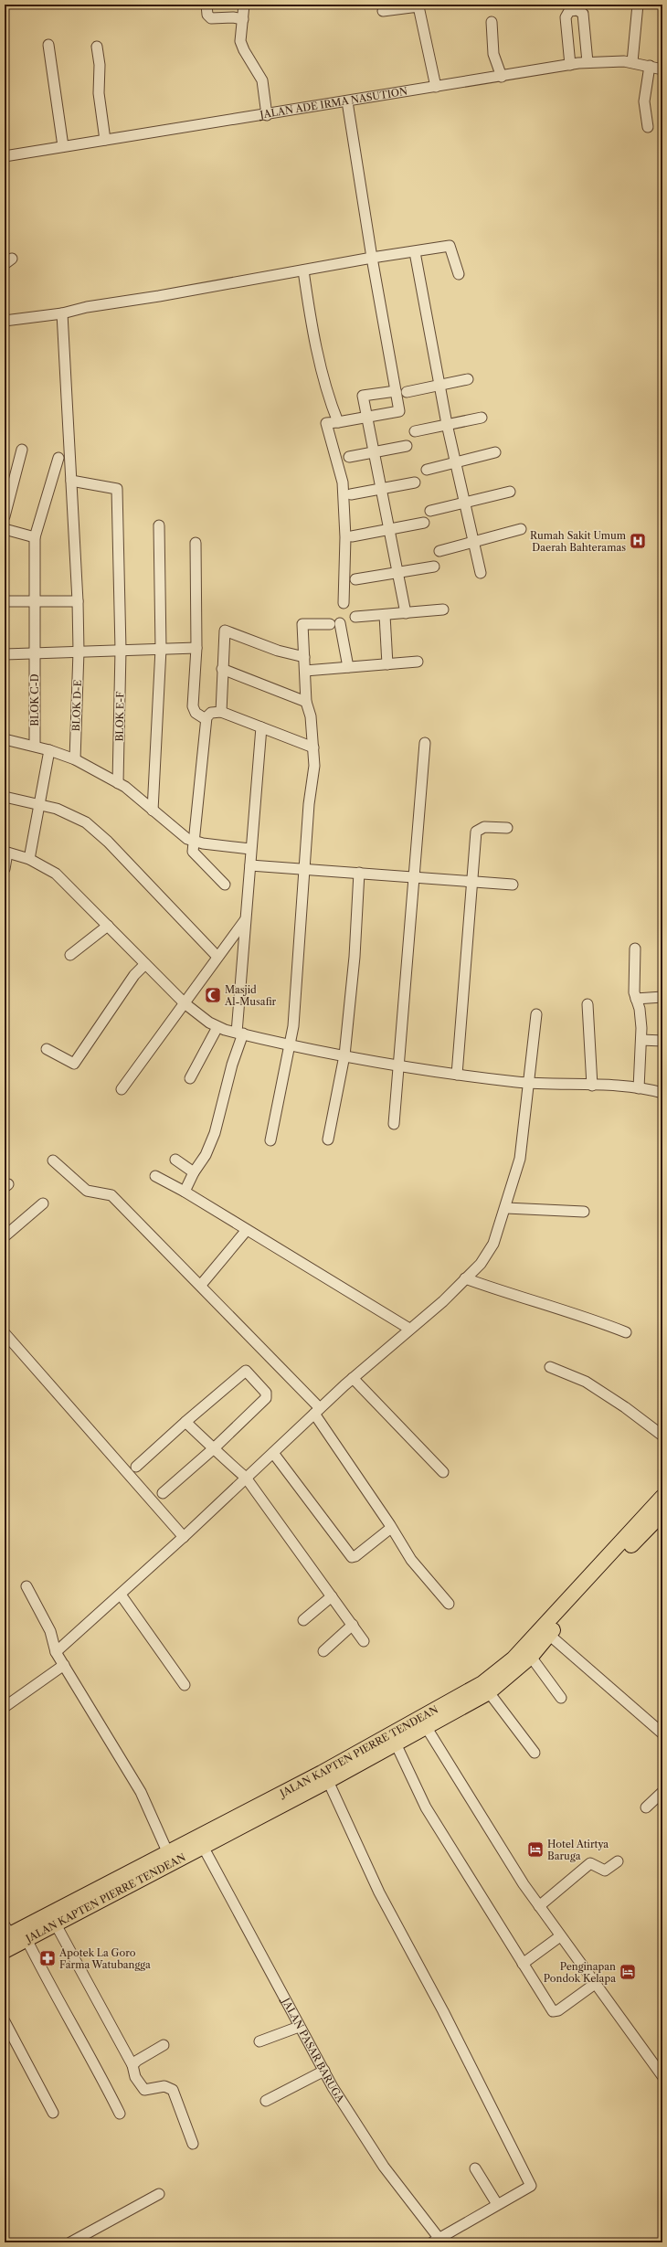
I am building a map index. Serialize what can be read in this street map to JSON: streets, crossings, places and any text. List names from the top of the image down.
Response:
{
  "streets": {
    "highway": ["JALAN KAPTEN PIERRE TENDEAN"],
    "street": [
      "JALAN ADE IRMA NASUTION",
      "BLOK C-D",
      "BLOK D-E",
      "BLOK E-F",
      "JALAN PASAR BARUGA"
    ]
  },
  "crossings": [
    ["BLOK D-E", "BLOK E-F"],
    ["JALAN KAPTEN PIERRE TENDEAN", "JALAN PASAR BARUGA"]
  ],
  "places": {
    "hospital": ["Rumah Sakit Umum Daerah Bahteramas"],
    "mosque": ["Masjid Al-Musafir"],
    "hotel": ["Hotel Atirtya Baruga", "Penginapan Pondok Kelapa"],
    "pharmacy": ["Apotek La Goro Farma Watubangga"]
  }
}
